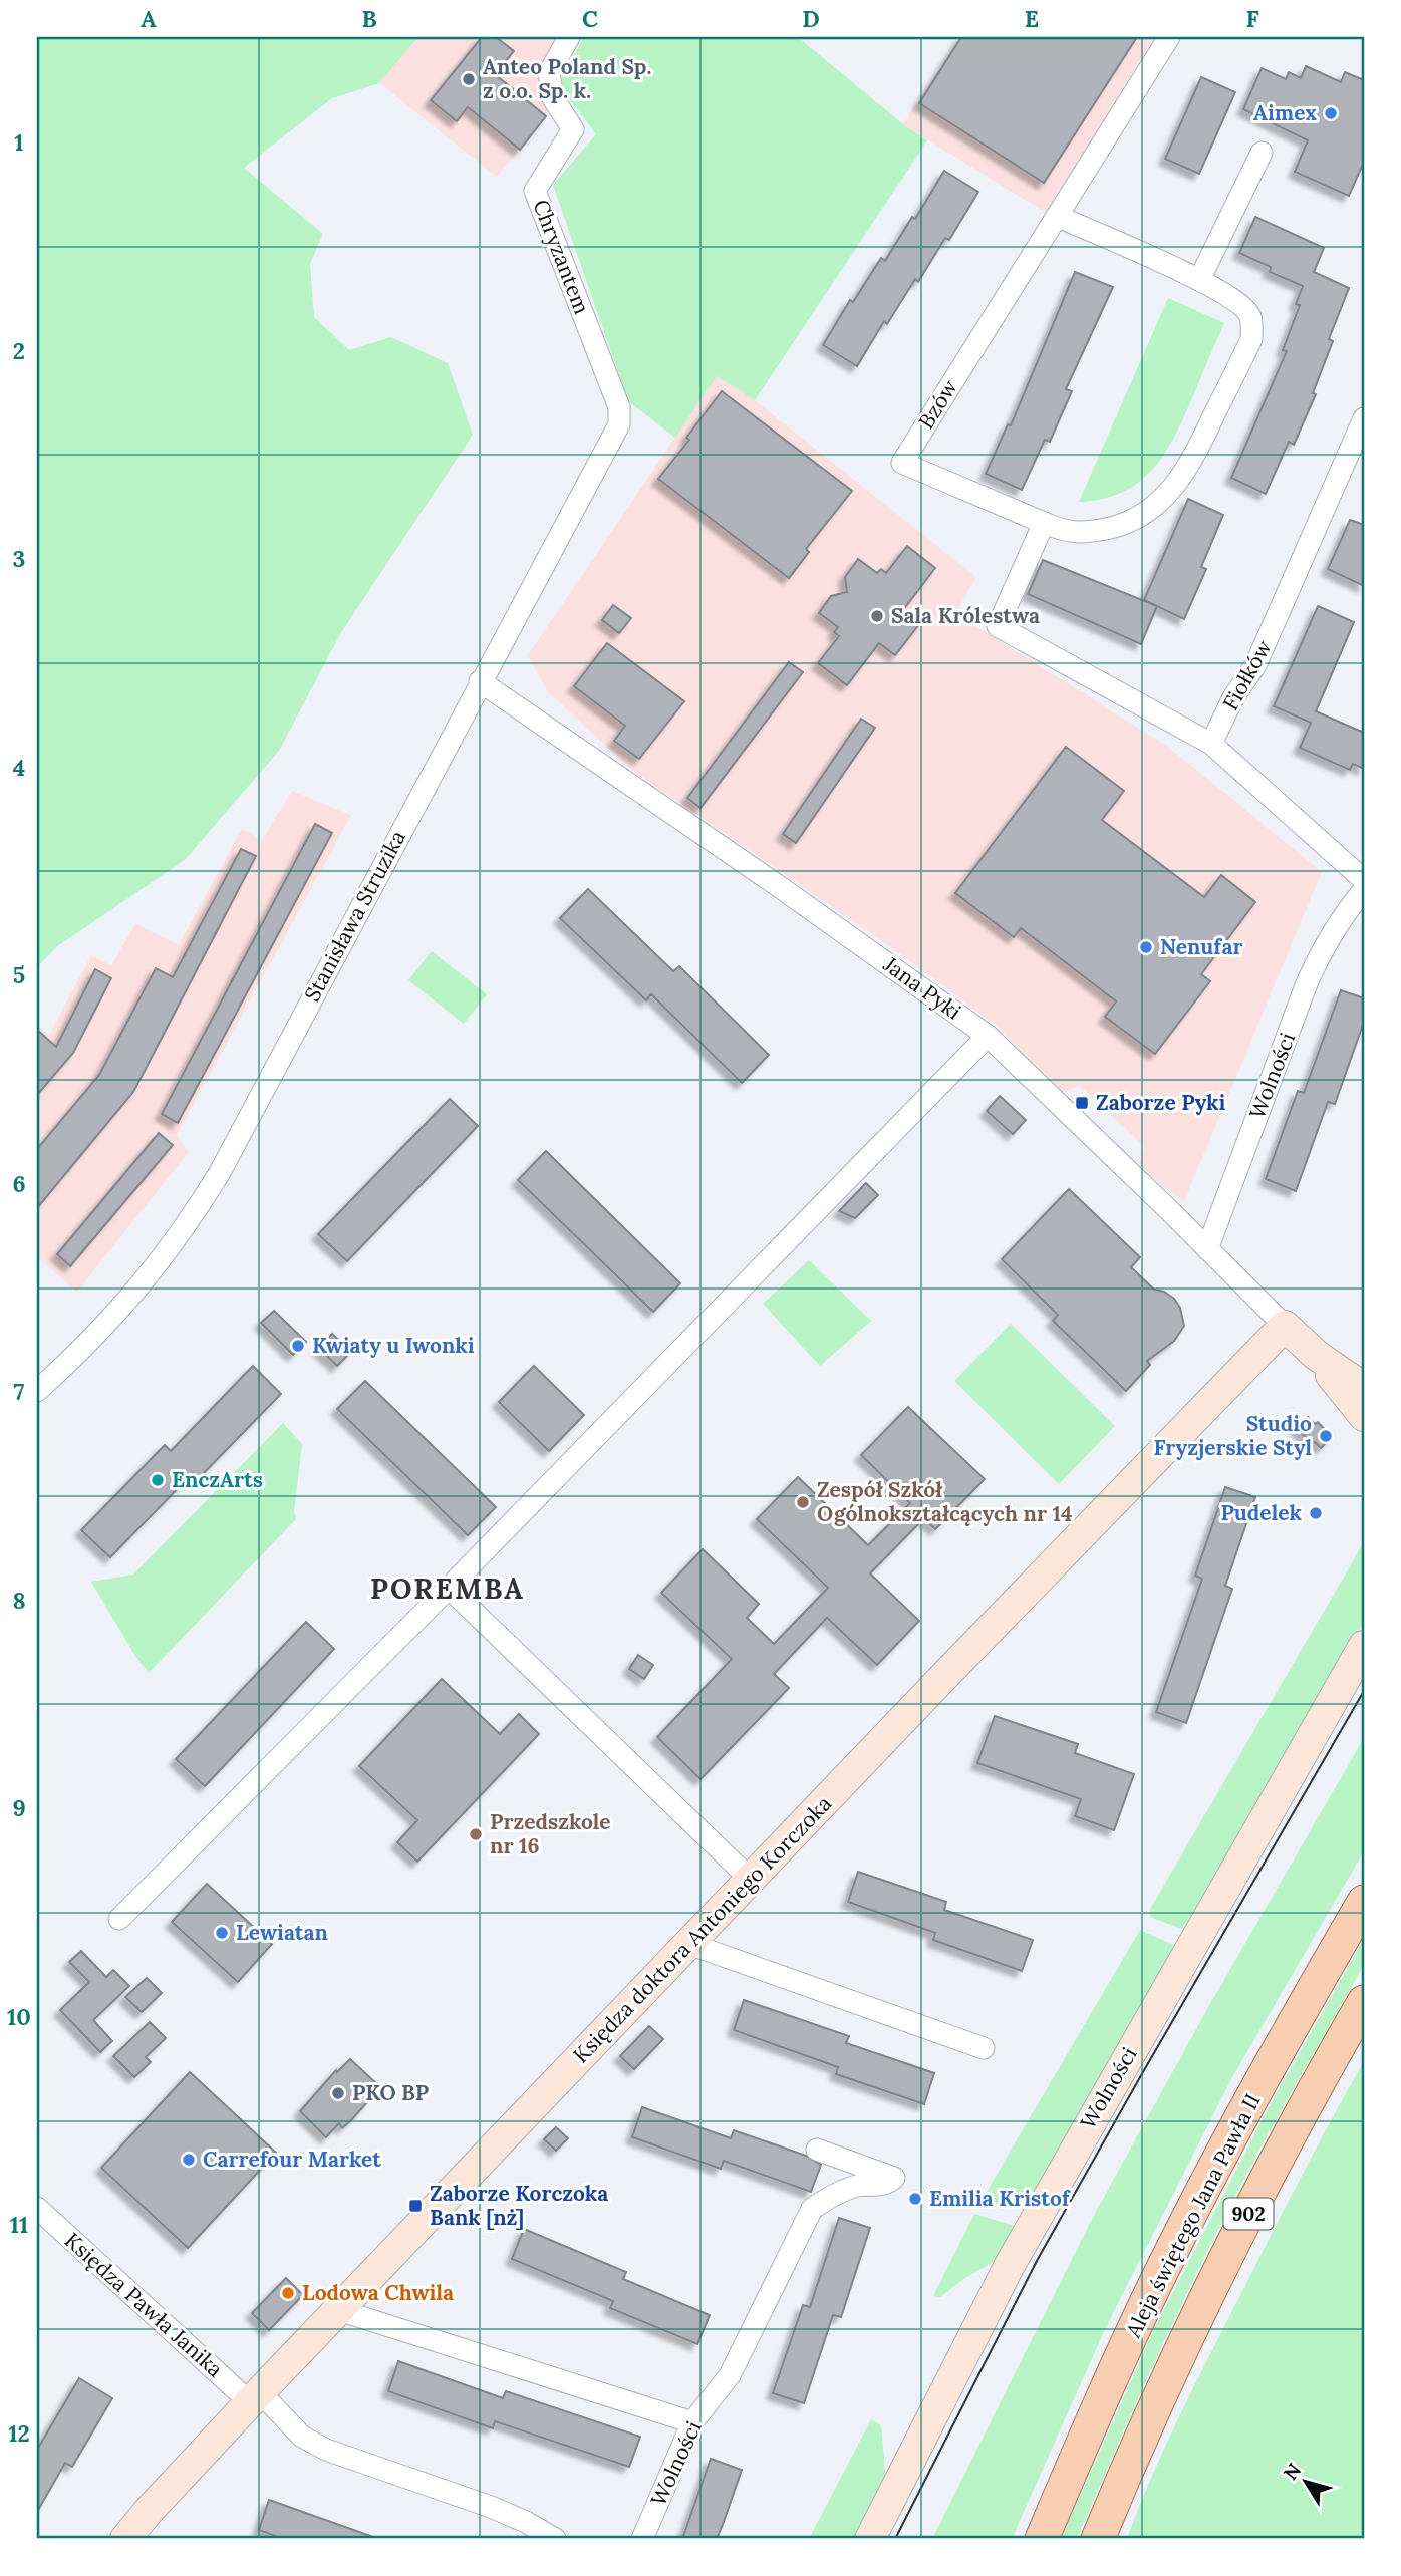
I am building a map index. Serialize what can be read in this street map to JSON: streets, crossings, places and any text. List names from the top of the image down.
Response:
{
  "streets": {
    "main road": ["902", "Aleja świętego Jana Pawła II"],
    "street": [
      "Chryzantem",
      "Bzów",
      "Fiołków",
      "Stanisława Struzika",
      "Jana Pyki",
      "Wolności",
      "Księdza doktora Antoniego Korczoka",
      "Księdza Pawła Janika"
    ]
  },
  "crossings": [
    ["Chryzantem", "Stanisława Struzika"],
    ["Stanisława Struzika", "Jana Pyki"],
    ["Jana Pyki", "Wolności"],
    ["Jana Pyki", "Księdza doktora Antoniego Korczoka"],
    ["Księdza doktora Antoniego Korczoka", "Księdza Pawła Janika"]
  ],
  "districts": ["POREMBA"],
  "places": {
    "other": [
      "Anteo Poland Sp. z o.o. Sp. k.",
      "Aimex",
      "Sala Królestwa",
      "Nenufar",
      "Kwiaty u Iwonki",
      "Studio Fryzjerskie Styl",
      "EnczArts",
      "Zespół Szkół Ogólnokształcących nr 14",
      "Pudelek",
      "Przedszkole nr 16",
      "Lewiatan",
      "PKO BP",
      "Carrefour Market",
      "Emilia Kristof",
      "Lodowa Chwila"
    ],
    "transit": ["Zaborze Pyki", "Zaborze Korczoka Bank [nż]"]
  },
  "north": "top left",
  "grid": {
    "columns": [
      "A",
      "B",
      "C",
      "D",
      "E",
      "F"
    ],
    "rows": [
      "1",
      "2",
      "3",
      "4",
      "5",
      "6",
      "7",
      "8",
      "9",
      "10",
      "11",
      "12"
    ]
  }
}
